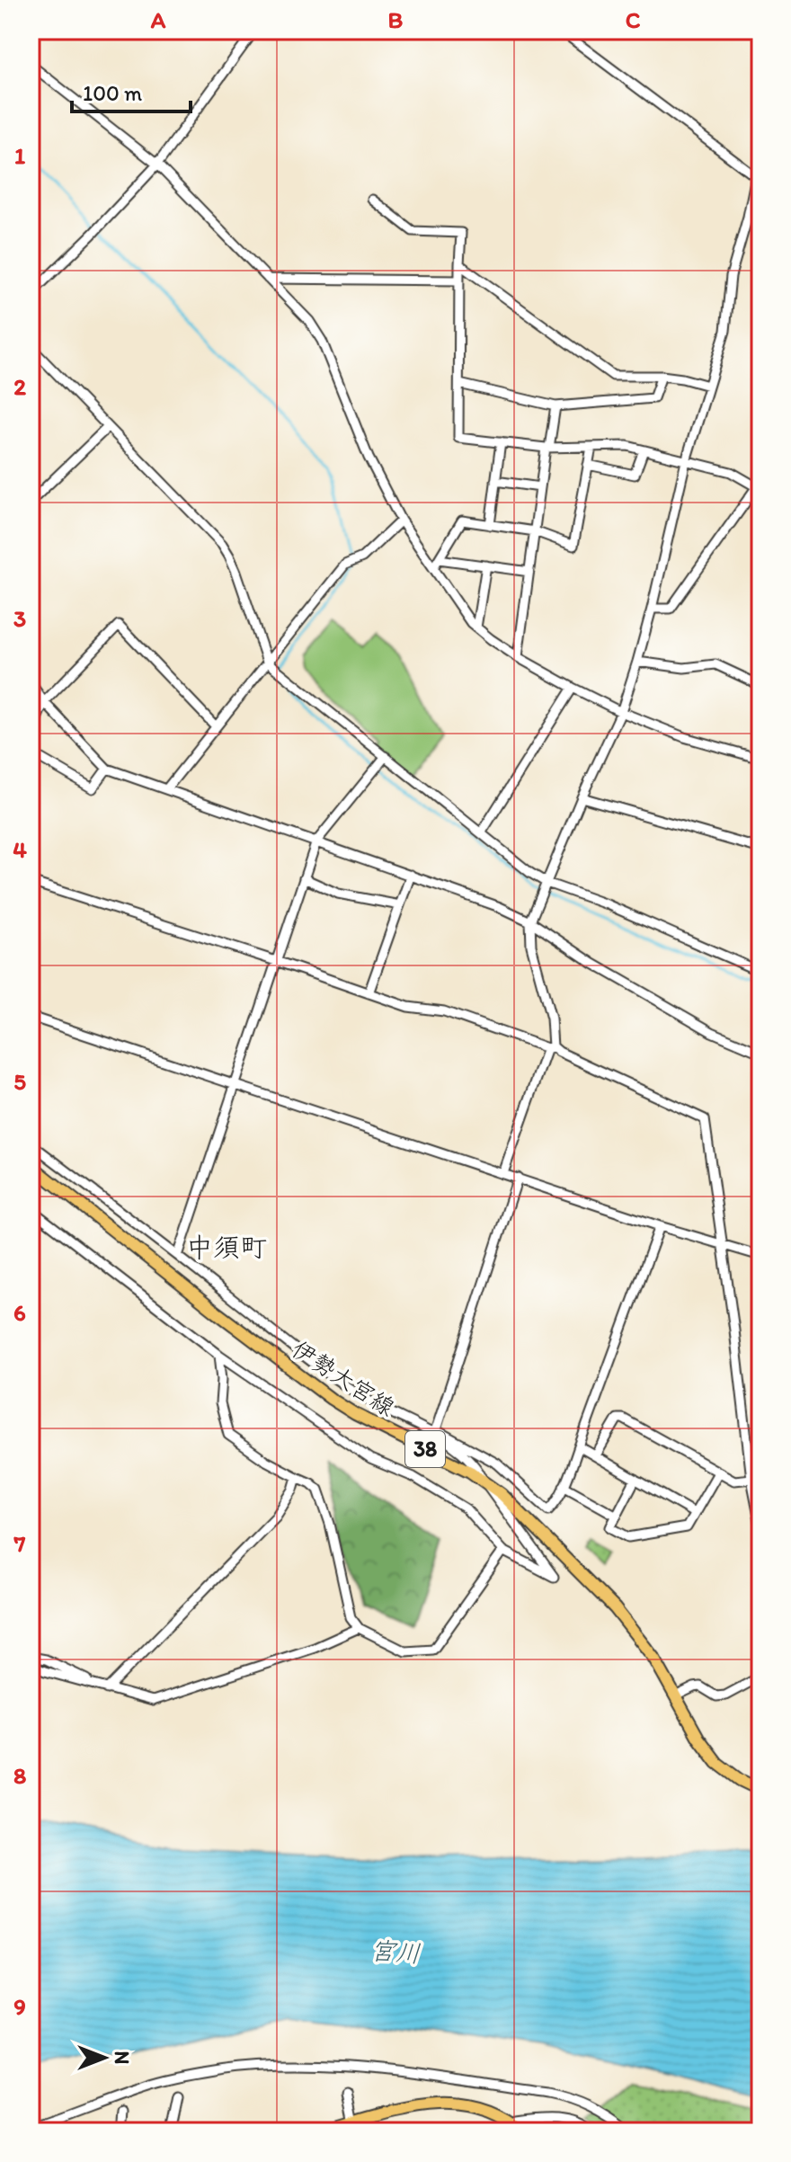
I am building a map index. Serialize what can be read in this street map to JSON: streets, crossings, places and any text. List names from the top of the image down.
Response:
{
  "streets": {
    "main road": ["伊勢大宮線", "38"]
  },
  "districts": ["中須町"],
  "water": ["宮川"],
  "scale_bar": "100 m",
  "north": "right",
  "grid": {
    "columns": ["A", "B", "C"],
    "rows": [
      "1",
      "2",
      "3",
      "4",
      "5",
      "6",
      "7",
      "8",
      "9"
    ]
  }
}
